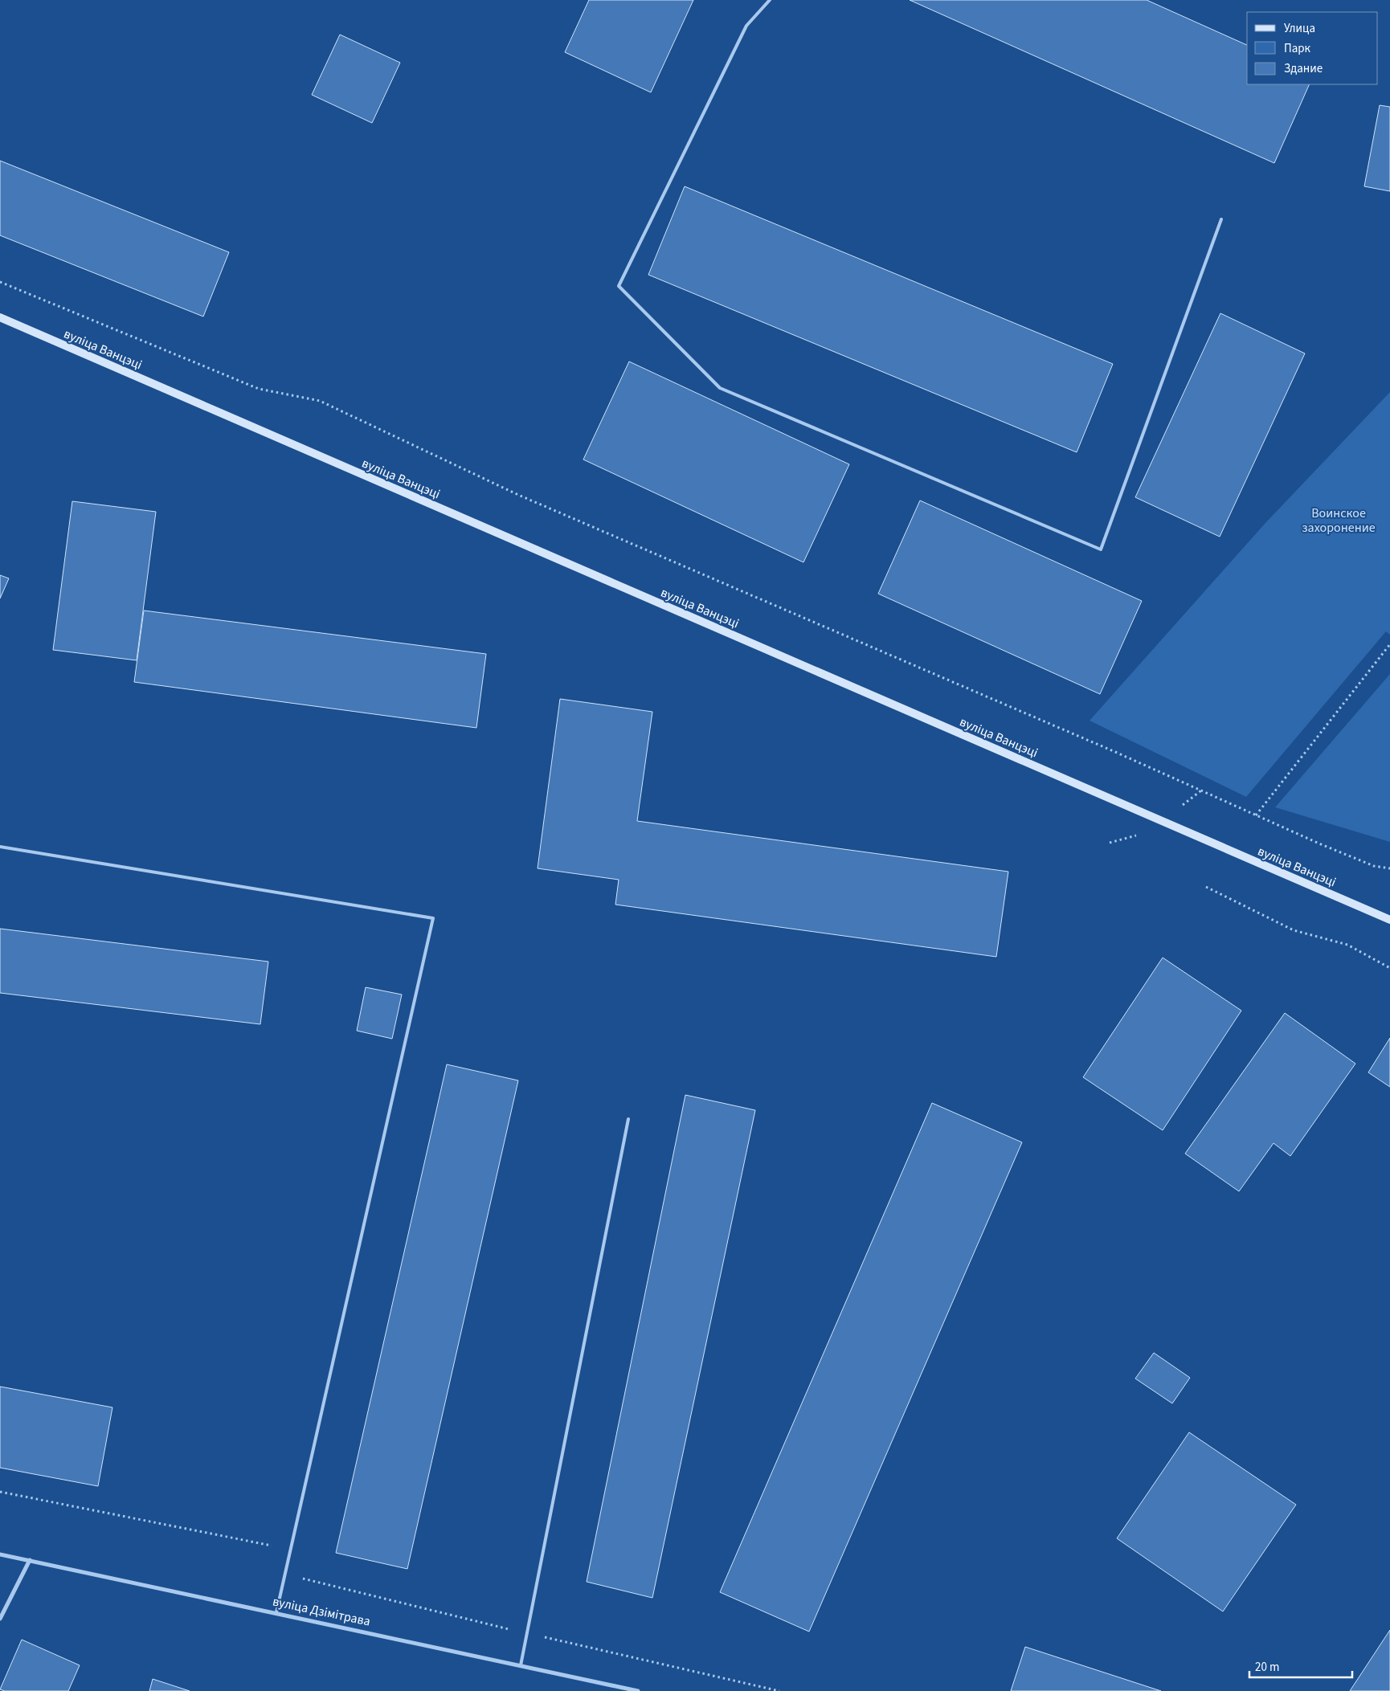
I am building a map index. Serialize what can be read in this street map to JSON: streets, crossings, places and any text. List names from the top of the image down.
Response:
{
  "streets": {
    "main road": ["вуліца Ванцэці"],
    "street": ["вуліца Дзімітрава"]
  },
  "parks": ["Воинское захоронение"],
  "legend": ["Улица", "Парк", "Здание"],
  "scale_bar": "20 m"
}
